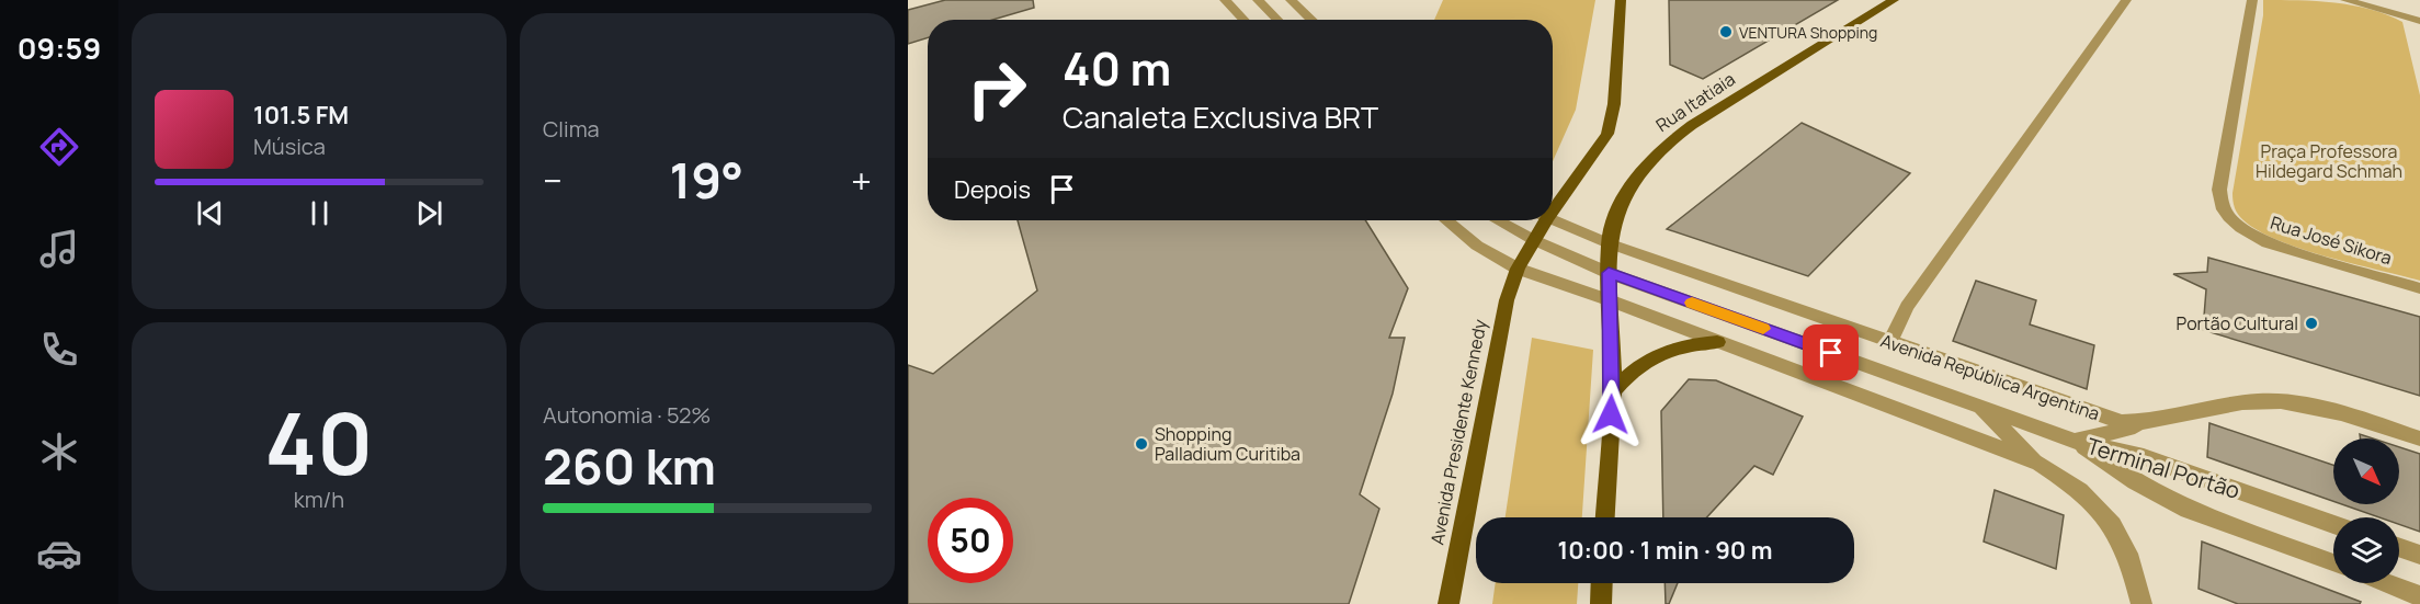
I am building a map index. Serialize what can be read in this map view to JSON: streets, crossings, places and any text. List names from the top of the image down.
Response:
{
  "streets": {
    "main road": ["Rua Itatiaia", "Avenida Presidente Kennedy"],
    "street": ["Rua José Sikora", "Avenida República Argentina", "Terminal Portão"]
  },
  "crossings": [
    ["Rua Itatiaia", "Avenida República Argentina"]
  ],
  "parks": ["Praça Professora Hildegard Schmah"],
  "places": ["VENTURA Shopping", "Portão Cultural", "Shopping Palladium Curitiba"],
  "north": "bottom right",
  "page": {
    "tabs": "09:59",
    "tile": [
      "Clima",
      ["40", "km/h"],
      ["Autonomia · 52%", "260 km"]
    ],
    "turn": ["40 m", "Canaleta Exclusiva BRT"],
    "song": ["101.5 FM", "Música"],
    "heat": ["−", "19°", "+"],
    "then": "Depois",
    "limit": "50",
    "trip": "10:00 · 1 min · 90 m"
  }
}
